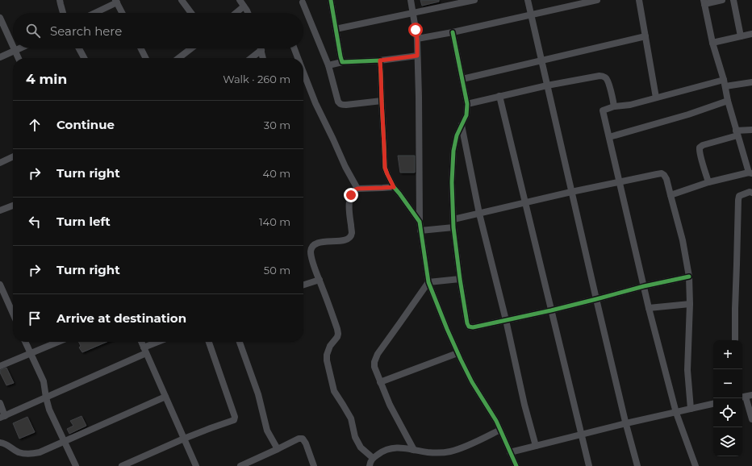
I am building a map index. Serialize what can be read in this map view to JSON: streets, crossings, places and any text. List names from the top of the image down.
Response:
{
  "page": {
    "search": "Search here",
    "heading": ["4 min", "Walk · 260 m"],
    "list": [
      ["Continue", "30 m"],
      ["Turn right", "40 m"],
      ["Turn left", "140 m"],
      ["Turn right", "50 m"],
      "Arrive at destination"
    ],
    "map_buttons": ["+", "−"]
  }
}
